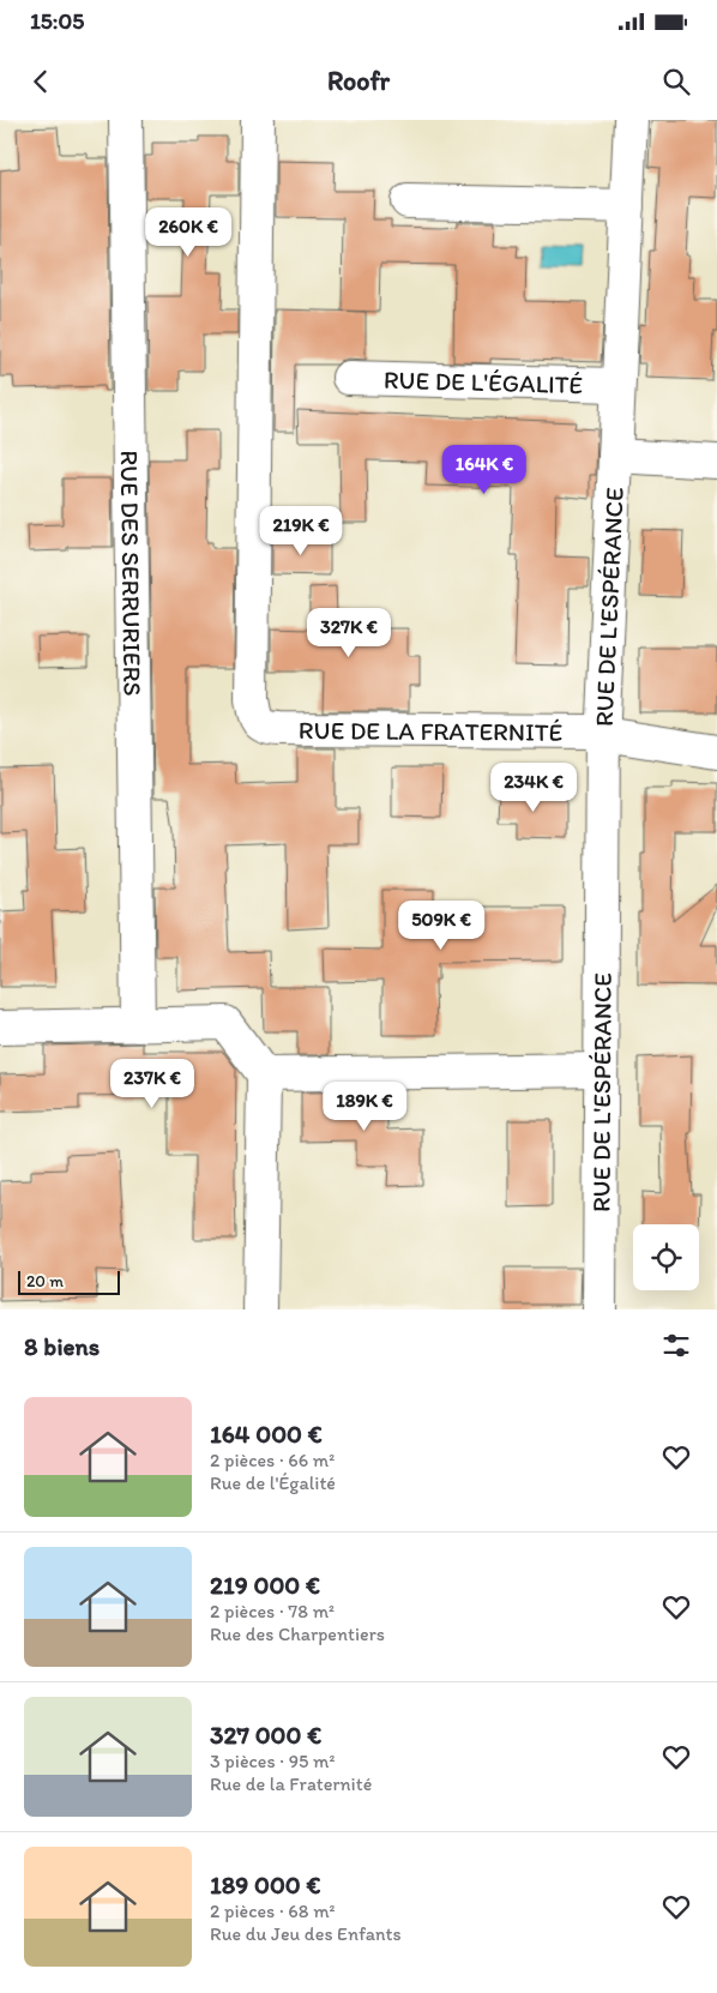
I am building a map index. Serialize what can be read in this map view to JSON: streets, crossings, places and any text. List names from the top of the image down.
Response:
{
  "streets": {
    "street": [
      "RUE DE L'ÉGALITÉ",
      "RUE DES SERRURIERS",
      "RUE DE L'ESPÉRANCE",
      "RUE DE LA FRATERNITÉ"
    ]
  },
  "crossings": [
    ["RUE DE L'ÉGALITÉ", "RUE DE L'ESPÉRANCE"],
    ["RUE DE L'ESPÉRANCE", "RUE DE LA FRATERNITÉ"]
  ],
  "scale_bar": "20 m",
  "page": {
    "status": "15:05",
    "header": "Roofr",
    "price": [
      "260K €",
      "164K €",
      "219K €",
      "327K €",
      "234K €",
      "509K €",
      "237K €",
      "189K €"
    ],
    "scale": "20 m",
    "heading": "8 biens",
    "list": [
      {
        "name": "164 000 €",
        "note": "2 pièces · 66 m² · Rue de l'Égalité"
      },
      {
        "name": "219 000 €",
        "note": "2 pièces · 78 m² · Rue des Charpentiers"
      },
      {
        "name": "327 000 €",
        "note": "3 pièces · 95 m² · Rue de la Fraternité"
      },
      {
        "name": "189 000 €",
        "note": "2 pièces · 68 m² · Rue du Jeu des Enfants"
      }
    ]
  }
}
